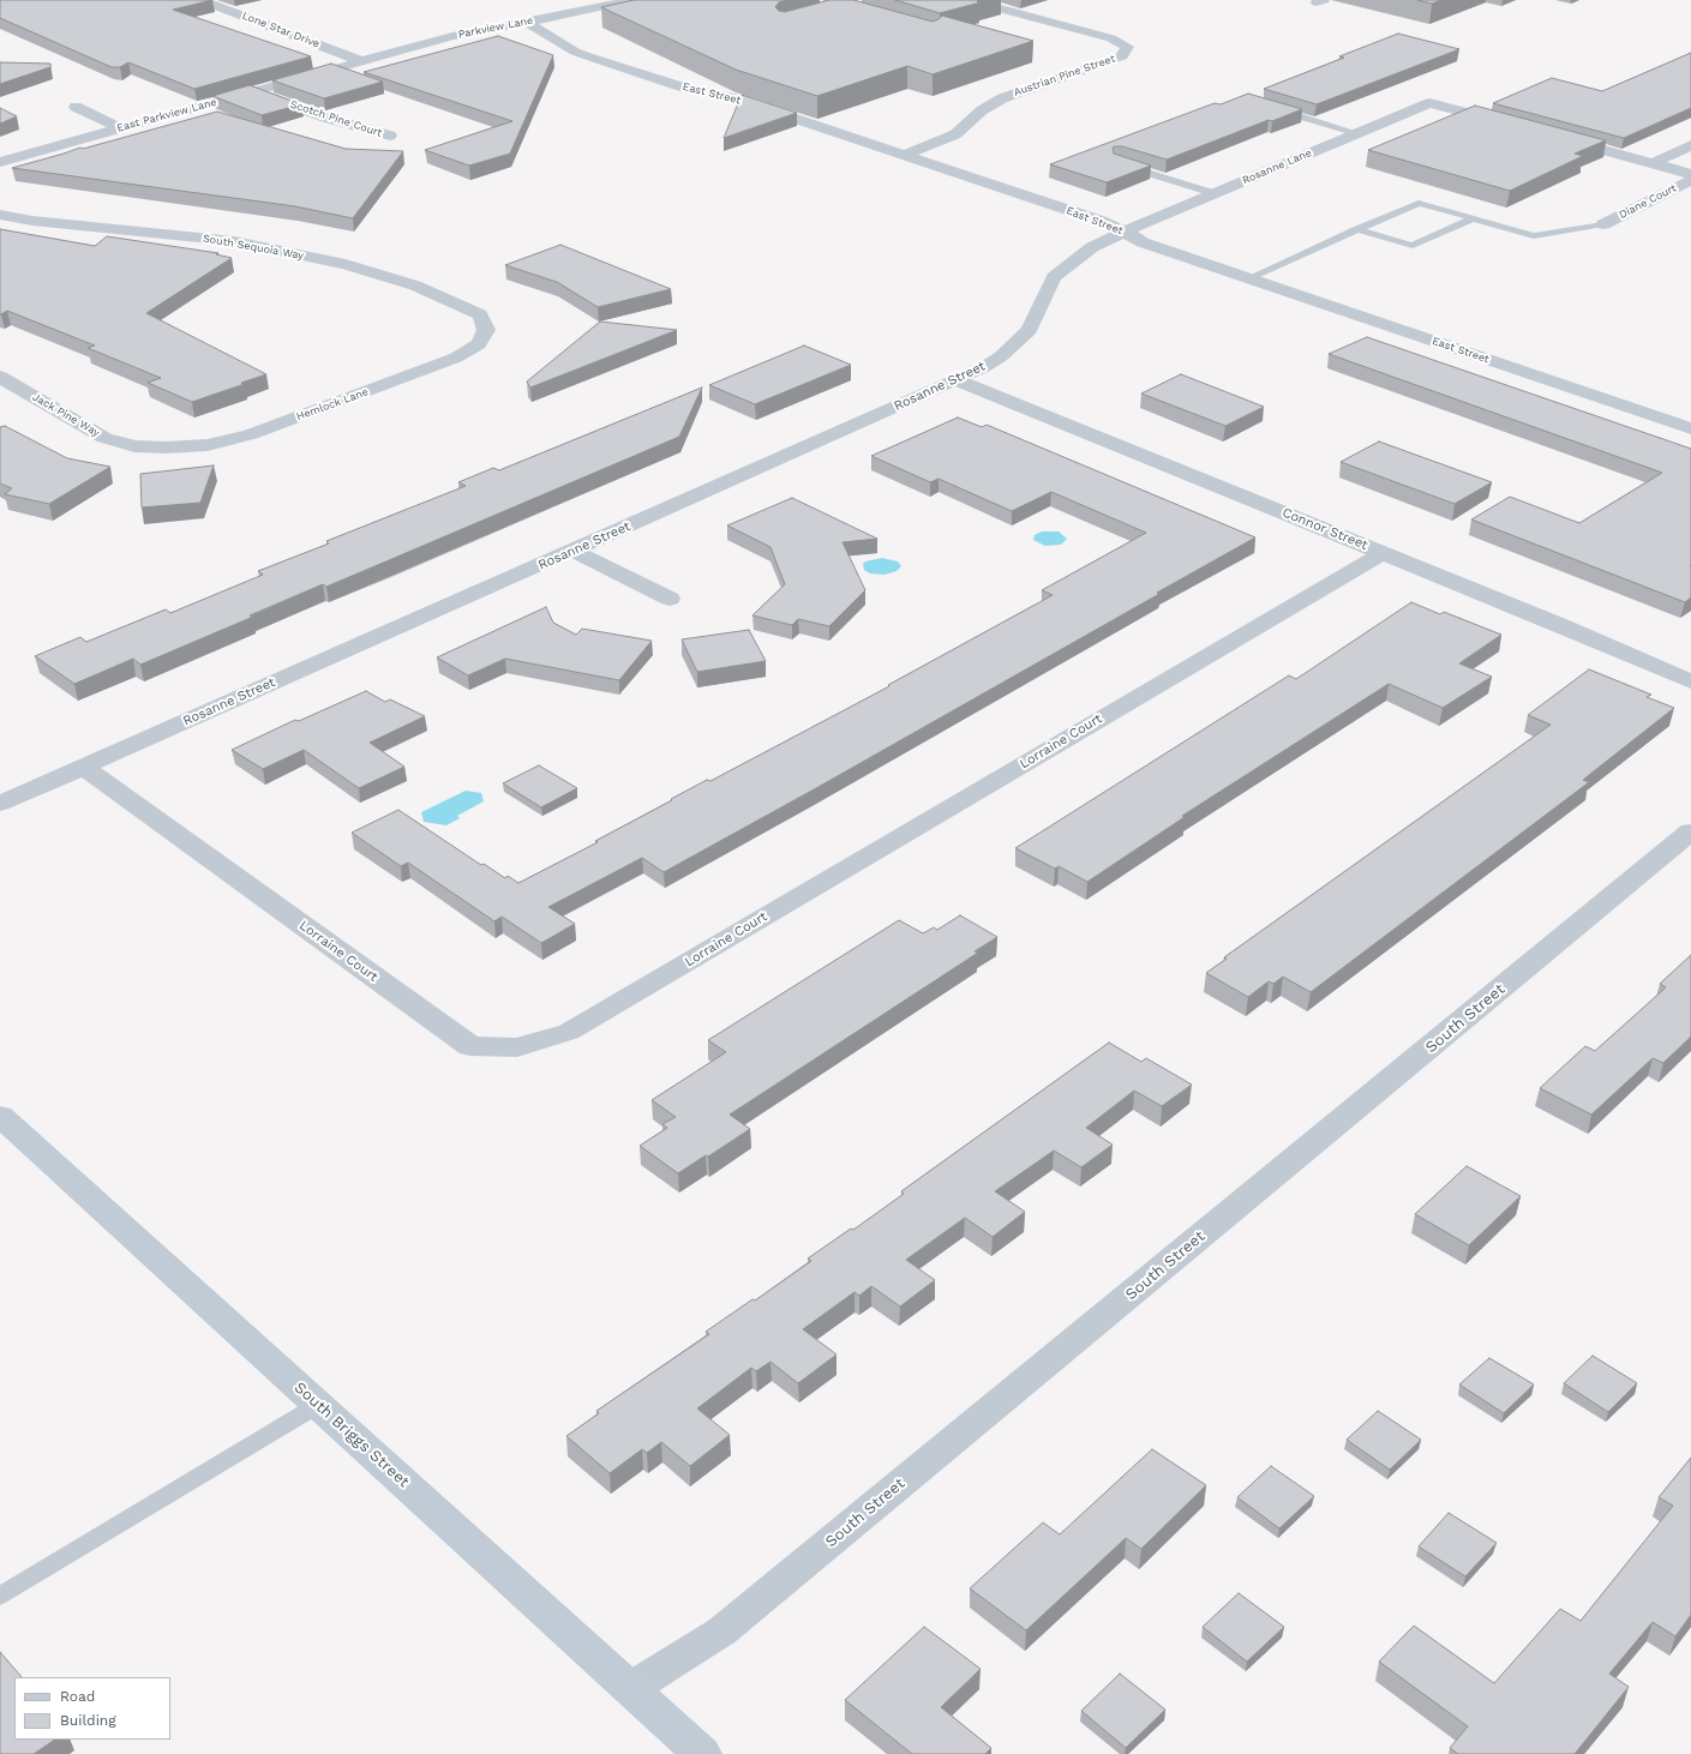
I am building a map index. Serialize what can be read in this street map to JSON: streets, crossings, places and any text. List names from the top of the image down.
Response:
{
  "streets": {
    "street": [
      "Parkview Lane",
      "Lone Star Drive",
      "Austrian Pine Street",
      "East Street",
      "East Parkview Lane",
      "Scotch Pine Court",
      "Rosanne Lane",
      "Diane Court",
      "South Sequoia Way",
      "Rosanne Street",
      "Hemlock Lane",
      "Jack Pine Way",
      "Connor Street",
      "Lorraine Court",
      "South Street",
      "South Briggs Street"
    ]
  },
  "crossings": [
    ["Parkview Lane", "Lone Star Drive"],
    ["Parkview Lane", "East Street"],
    ["Parkview Lane", "East Parkview Lane"],
    ["Lone Star Drive", "East Parkview Lane"],
    ["Austrian Pine Street", "East Street"],
    ["East Street", "Rosanne Lane"],
    ["East Street", "Rosanne Street"],
    ["East Parkview Lane", "Scotch Pine Court"],
    ["Rosanne Lane", "Rosanne Street"],
    ["South Sequoia Way", "Hemlock Lane"],
    ["Rosanne Street", "Connor Street"],
    ["Rosanne Street", "Lorraine Court"],
    ["Hemlock Lane", "Jack Pine Way"],
    ["Connor Street", "Lorraine Court"],
    ["South Street", "South Briggs Street"]
  ],
  "legend": ["Road", "Building"]
}
